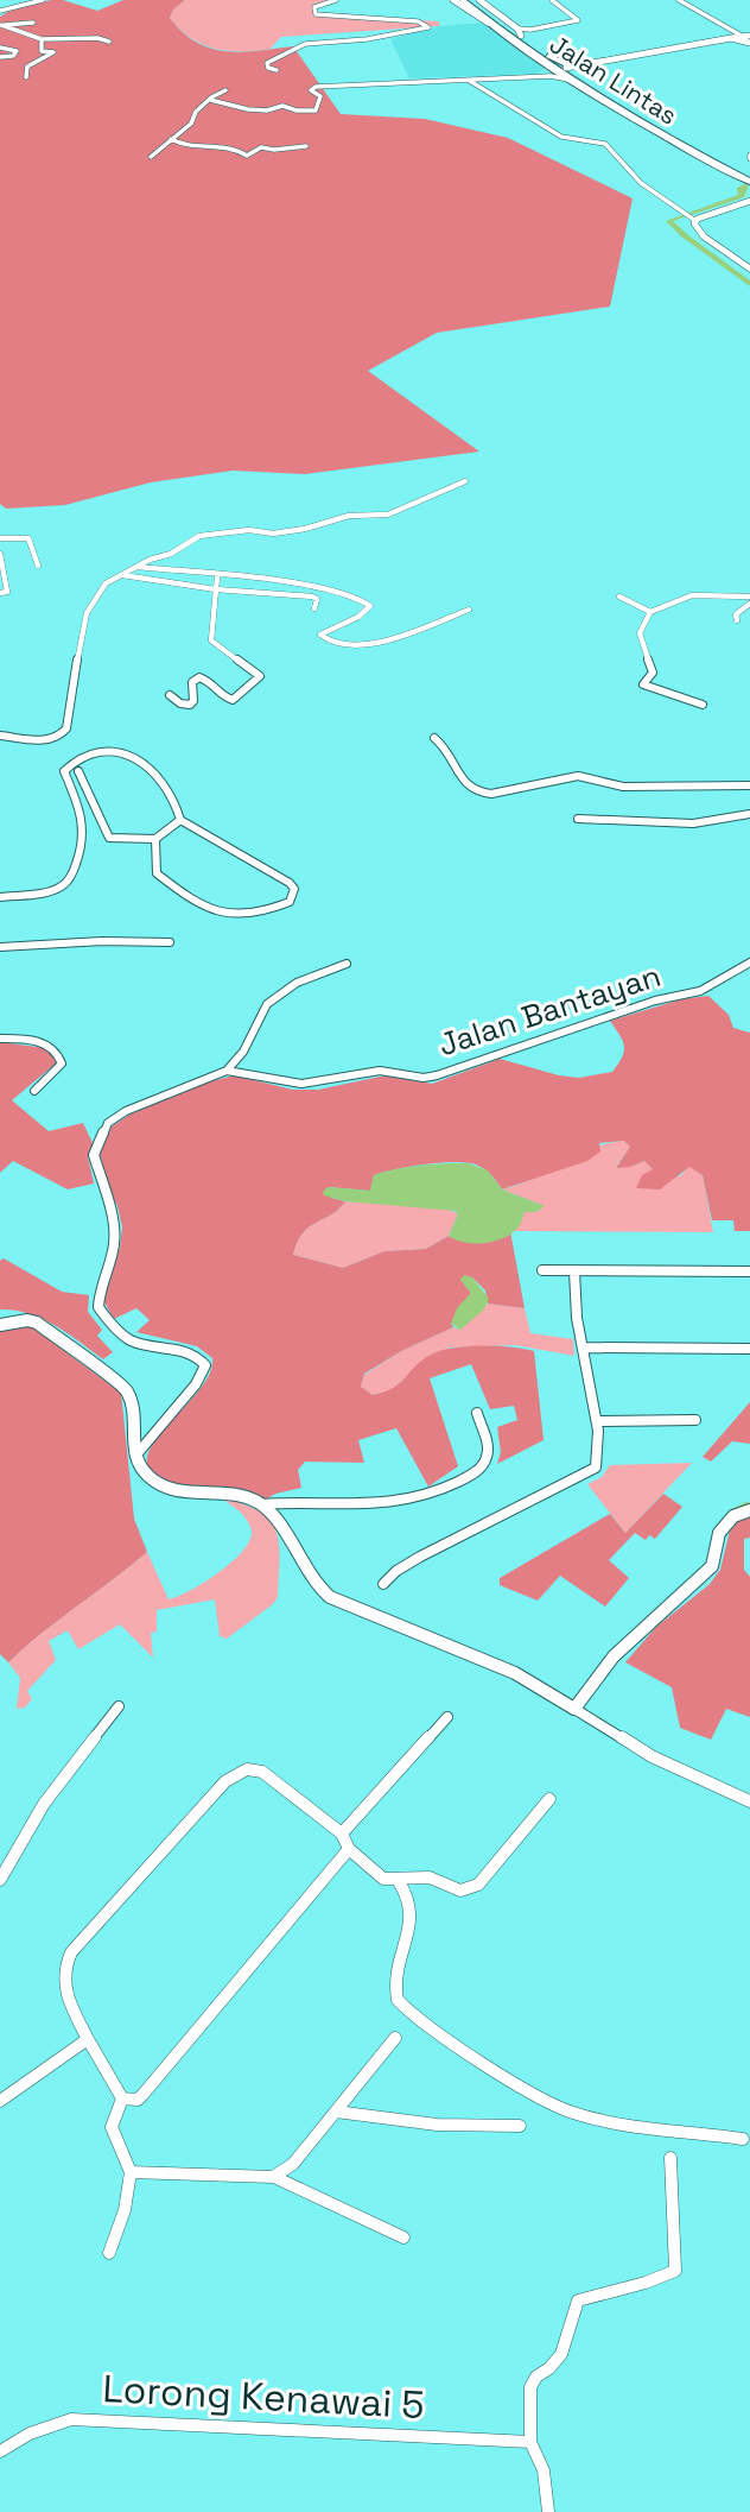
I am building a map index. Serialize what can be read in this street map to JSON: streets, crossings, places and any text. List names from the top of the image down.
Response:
{
  "streets": {
    "highway": ["Jalan Lintas"],
    "street": ["Jalan Bantayan", "Lorong Kenawai 5"]
  }
}
